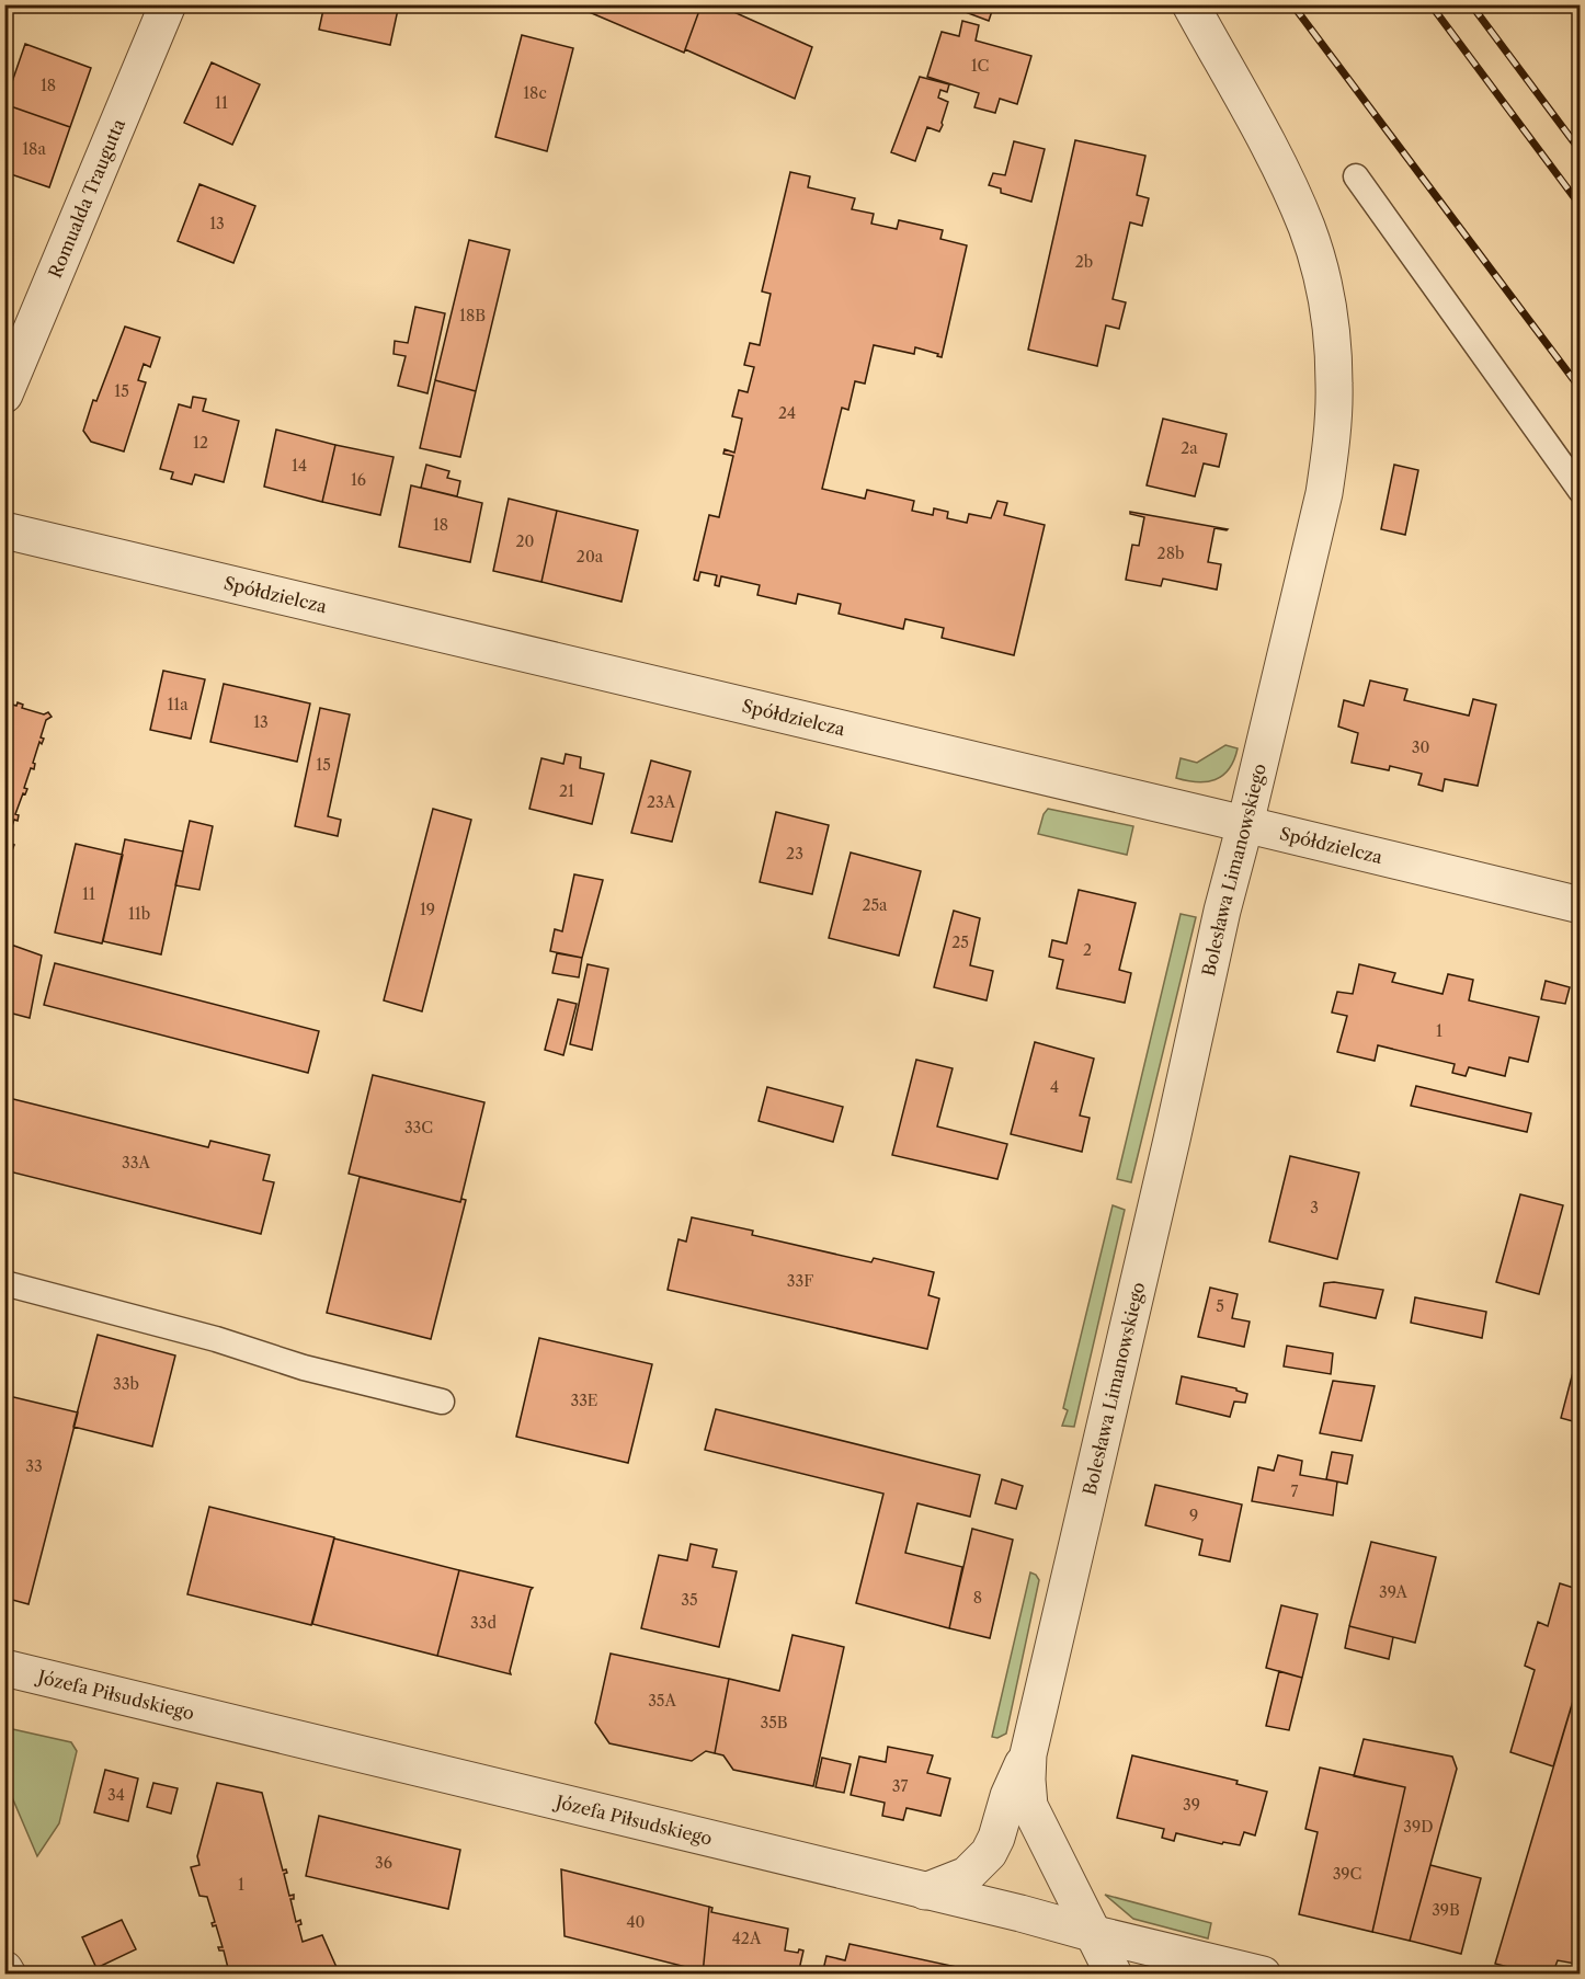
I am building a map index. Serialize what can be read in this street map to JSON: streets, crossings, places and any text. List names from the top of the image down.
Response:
{
  "streets": {
    "street": [
      "Romualda Traugutta",
      "Spółdzielcza",
      "Bolesława Limanowskiego",
      "Józefa Piłsudskiego"
    ]
  },
  "crossings": [
    ["Spółdzielcza", "Bolesława Limanowskiego"],
    ["Bolesława Limanowskiego", "Józefa Piłsudskiego"]
  ],
  "house_numbers": [
    "1C",
    "18",
    "18c",
    "11",
    "18a",
    "13",
    "2b",
    "18B",
    "15",
    "24",
    "12",
    "2a",
    "14",
    "16",
    "18",
    "20",
    "28b",
    "20a",
    "11a",
    "13",
    "30",
    "15",
    "21",
    "23A",
    "23",
    "11",
    "25a",
    "19",
    "11b",
    "25",
    "2",
    "1",
    "4",
    "33C",
    "33A",
    "3",
    "33F",
    "5",
    "33b",
    "33E",
    "33",
    "7",
    "9",
    "39A",
    "8",
    "35",
    "33d",
    "35A",
    "35B",
    "37",
    "34",
    "39",
    "39D",
    "36",
    "39C",
    "1",
    "39B",
    "40",
    "42A"
  ]
}
